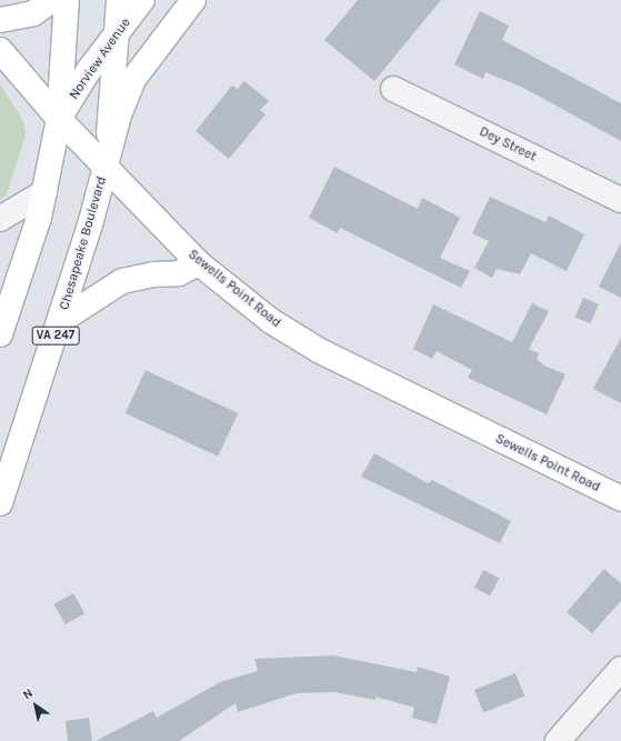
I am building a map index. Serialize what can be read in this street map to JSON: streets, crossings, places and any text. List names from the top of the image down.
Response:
{
  "streets": {
    "main road": [
      "Norview Avenue",
      "Chesapeake Boulevard",
      "Sewells Point Road",
      "VA 247"
    ],
    "street": ["Dey Street"]
  },
  "crossings": [
    ["Norview Avenue", "Chesapeake Boulevard"],
    ["Norview Avenue", "Sewells Point Road"],
    ["Chesapeake Boulevard", "Sewells Point Road"],
    ["Chesapeake Boulevard", "VA 247"],
    ["Sewells Point Road", "VA 247"]
  ],
  "north": "top left"
}
